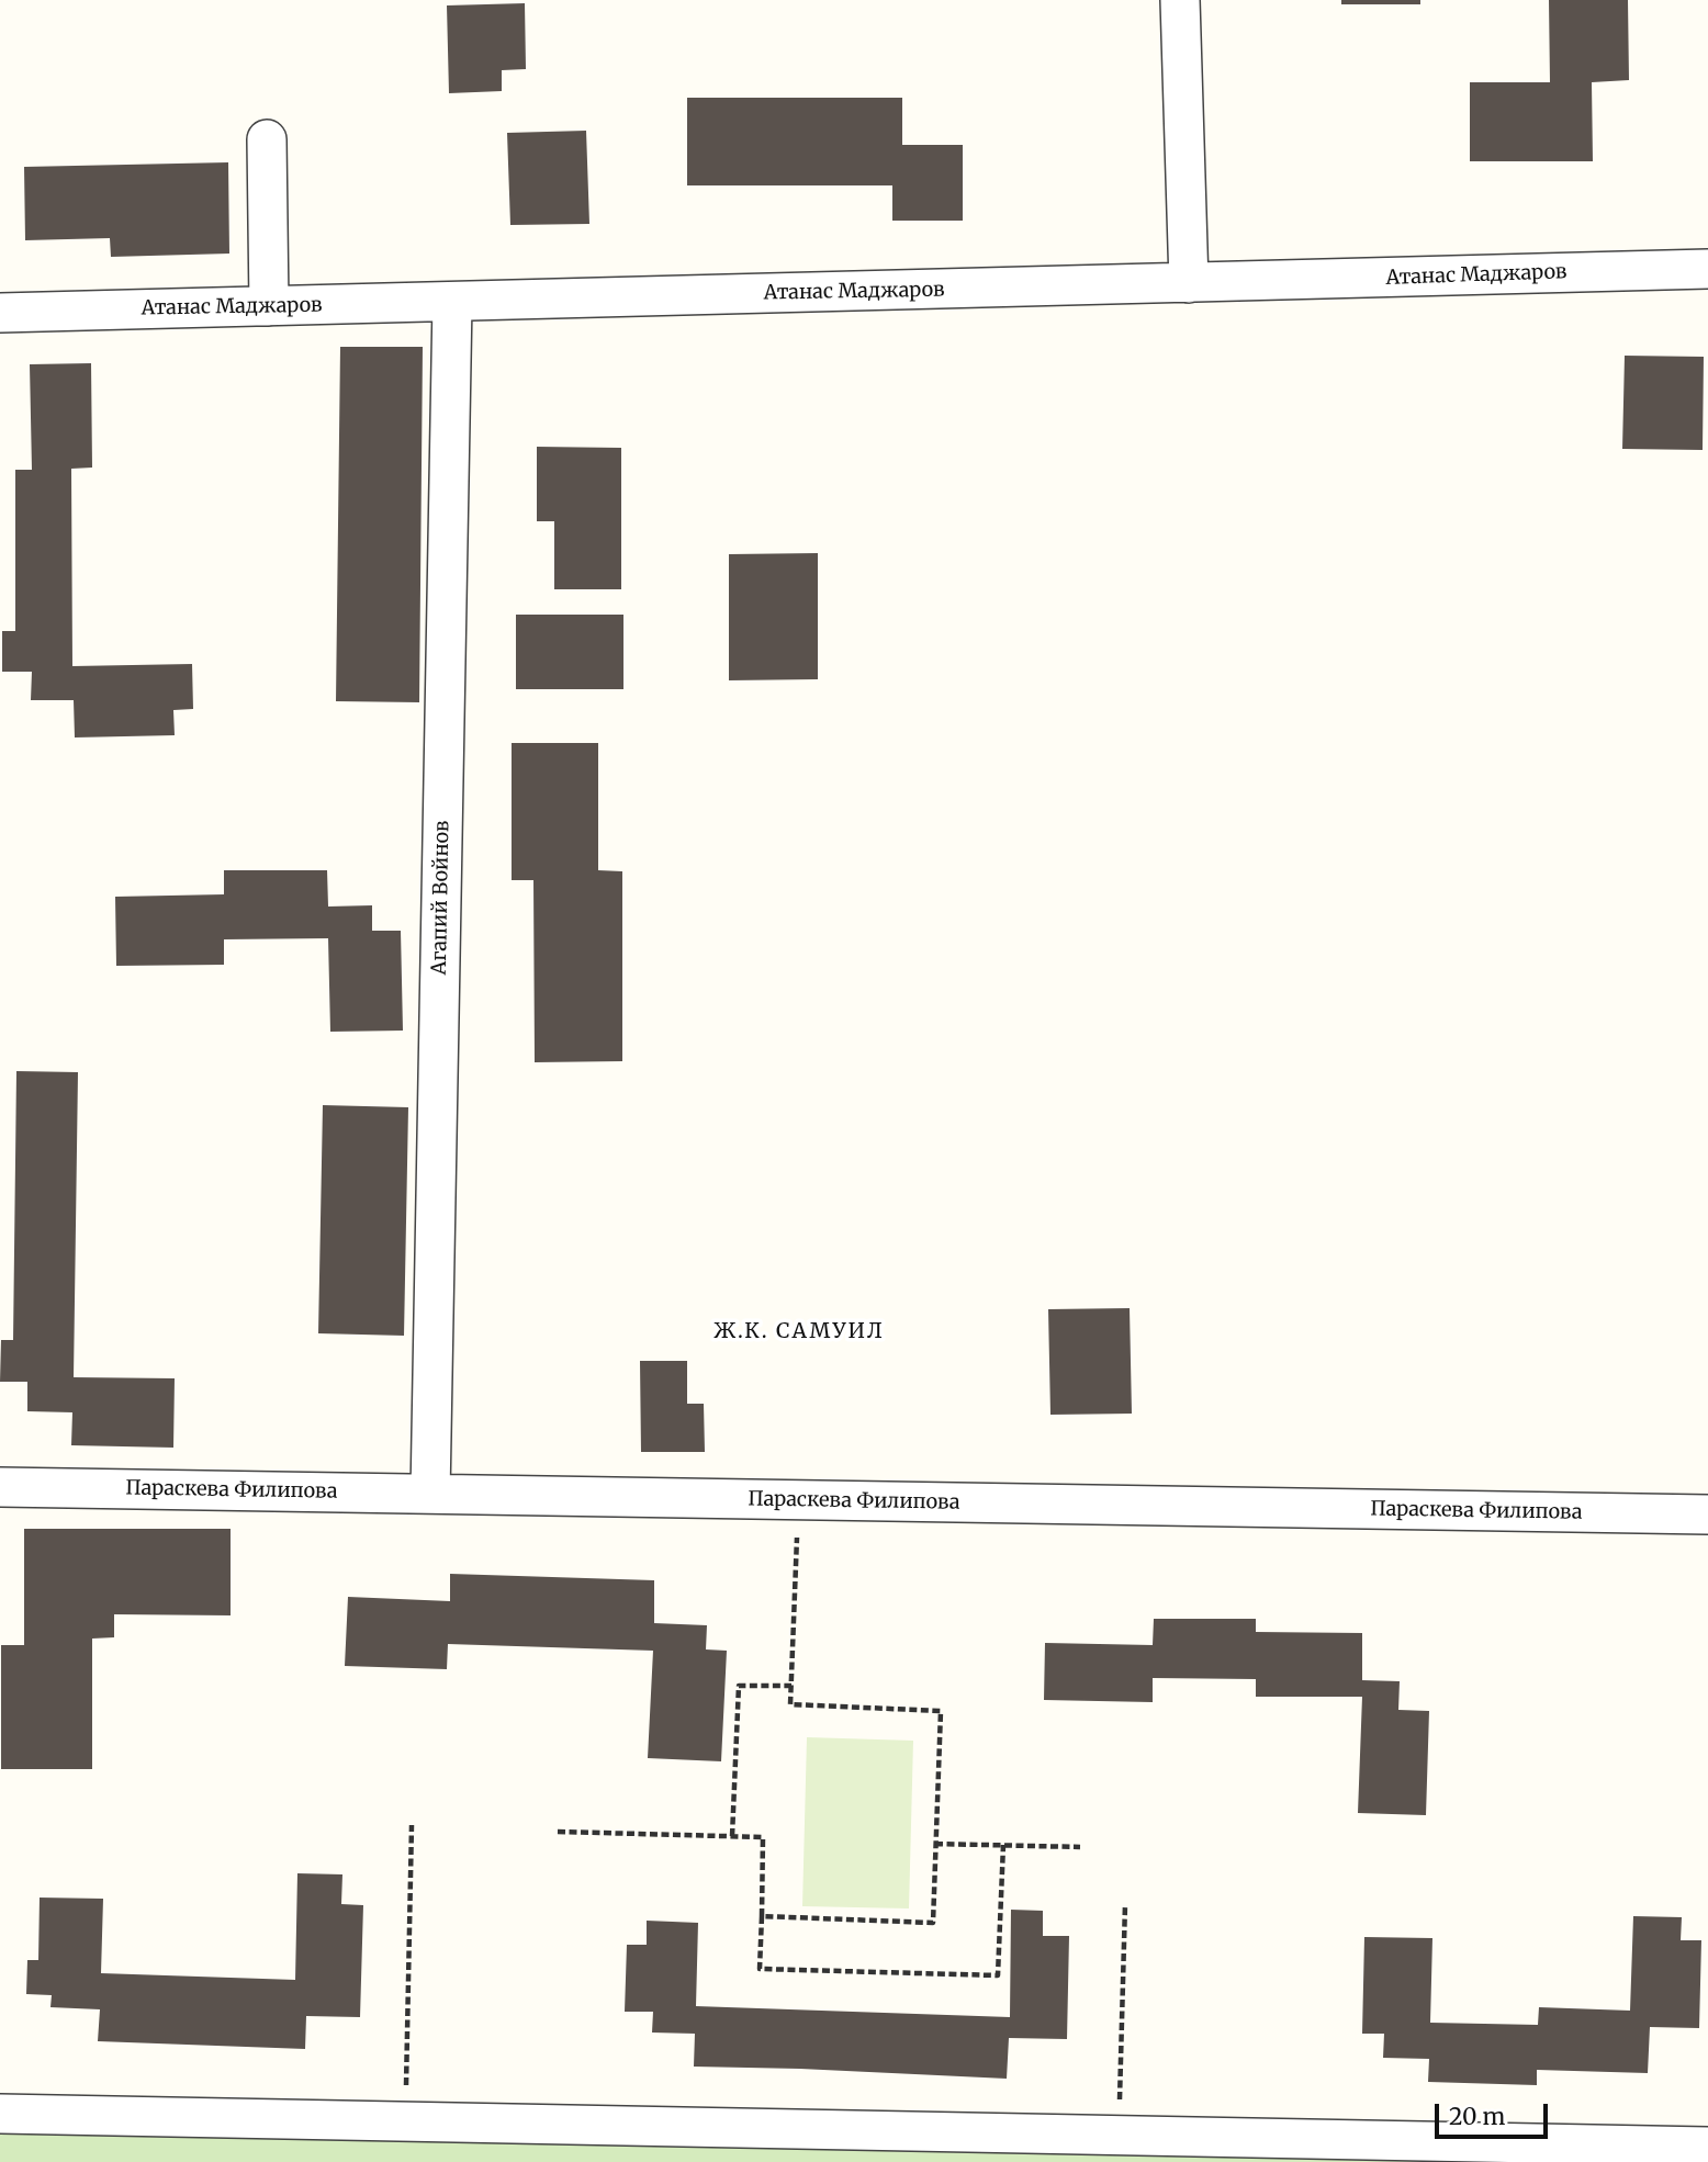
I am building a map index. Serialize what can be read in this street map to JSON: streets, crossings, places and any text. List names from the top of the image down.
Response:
{
  "streets": {
    "street": ["Атанас Маджаров", "Агапий Войнов", "Параскева Филипова"]
  },
  "crossings": [
    ["Атанас Маджаров", "Агапий Войнов"],
    ["Агапий Войнов", "Параскева Филипова"]
  ],
  "districts": ["Ж.К. САМУИЛ"],
  "scale_bar": "20 m"
}
